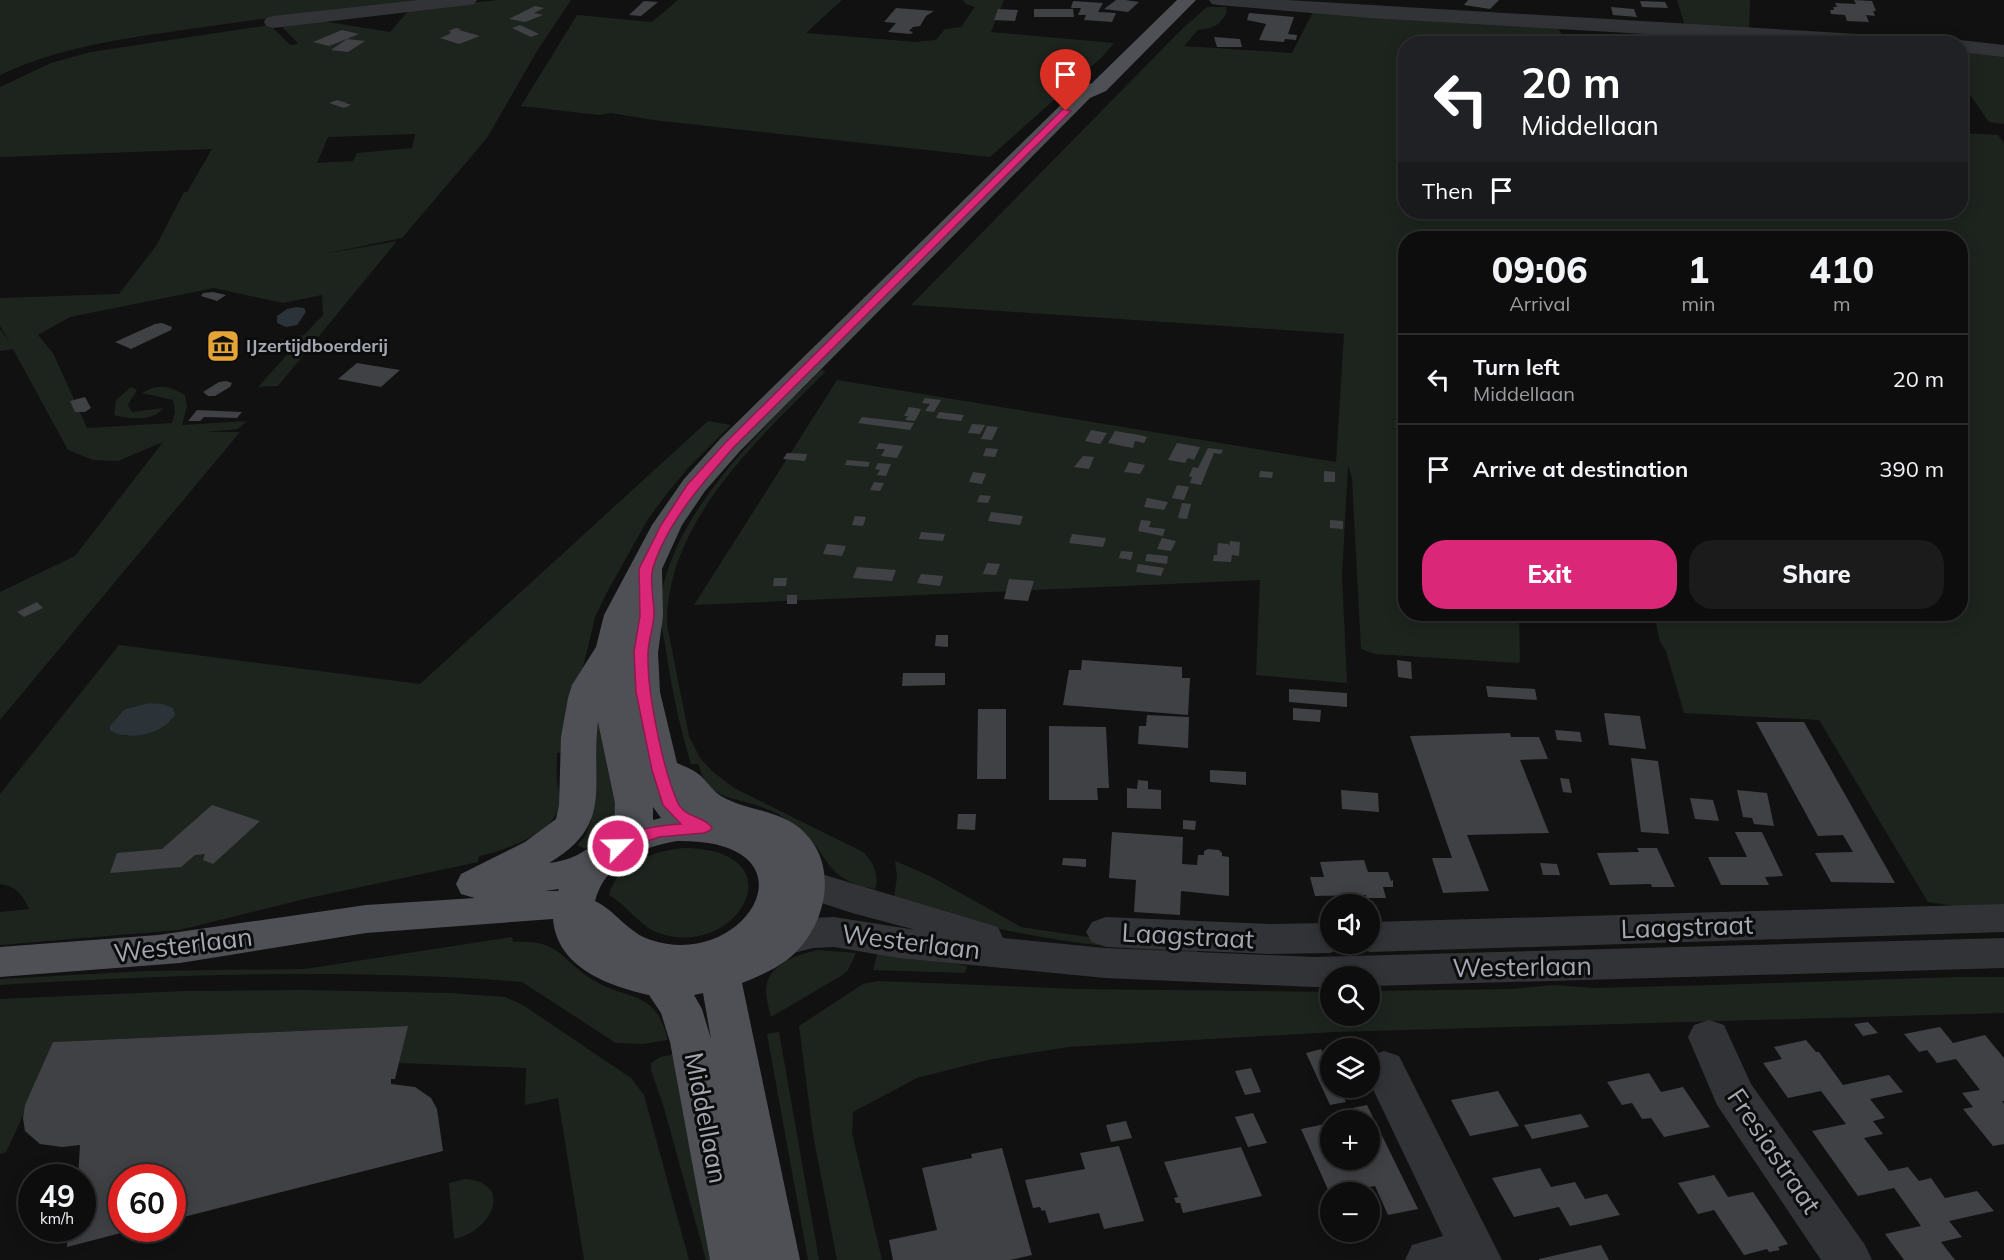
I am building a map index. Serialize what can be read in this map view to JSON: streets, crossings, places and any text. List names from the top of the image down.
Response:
{
  "streets": {
    "main road": ["Westerlaan", "Middellaan"],
    "street": ["Laagstraat", "Fresiastraat"]
  },
  "crossings": [
    ["Laagstraat", "Westerlaan"],
    ["Westerlaan", "Middellaan"]
  ],
  "places": {
    "museum": ["IJzertijdboerderij"]
  },
  "page": {
    "turn": ["20 m", "Middellaan"],
    "then": "Then",
    "eta": [
      "09:06",
      "Arrival",
      "1",
      "min",
      "410",
      "m"
    ],
    "list": [
      {
        "name": "Turn left",
        "note": "Middellaan",
        "value": "20 m"
      },
      {
        "name": "Arrive at destination",
        "value": "390 m"
      }
    ],
    "buttons": ["Exit", "Share"],
    "map_buttons": ["+", "−"],
    "speed": "49 km/h",
    "limit": "60"
  }
}
